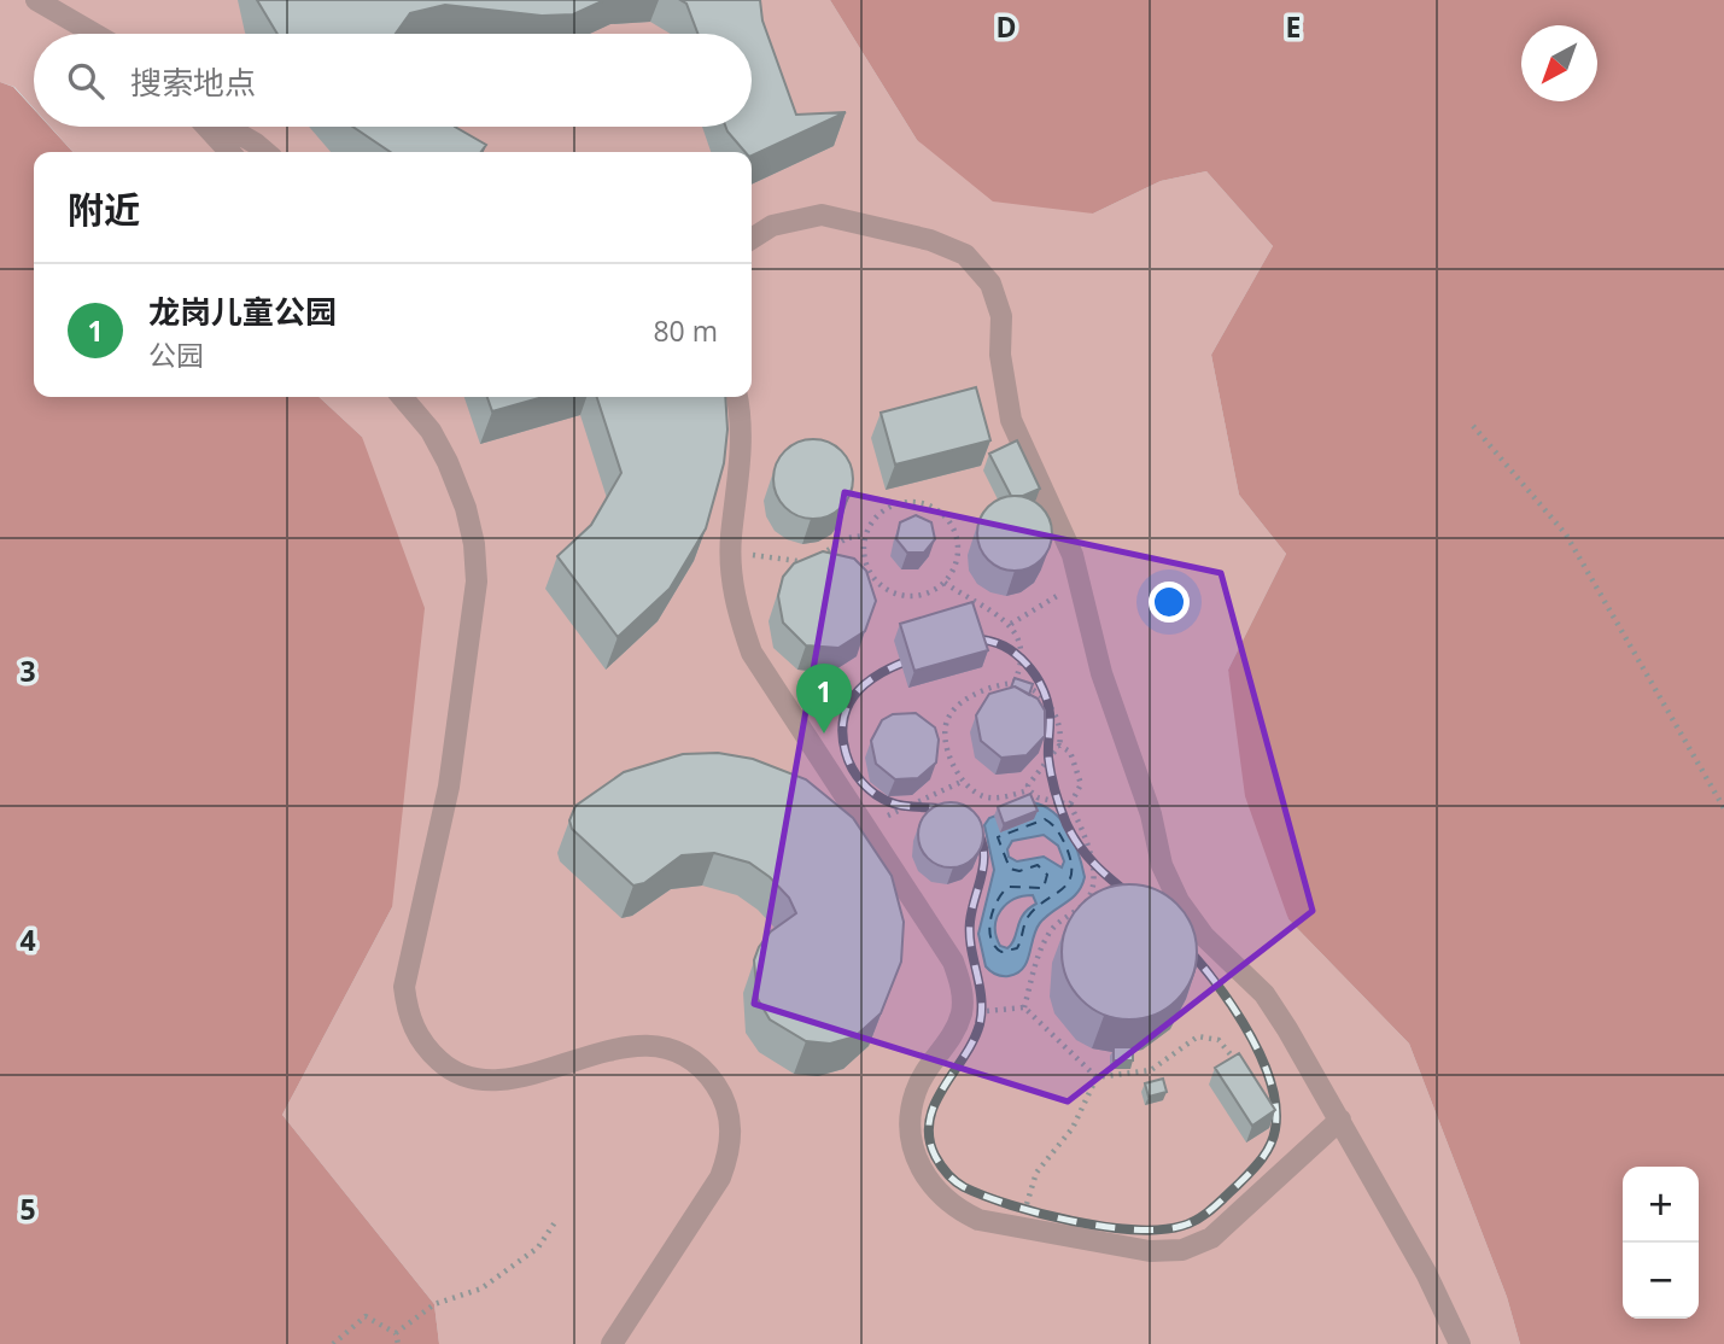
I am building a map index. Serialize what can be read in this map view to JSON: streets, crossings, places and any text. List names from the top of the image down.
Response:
{
  "north": "bottom left",
  "page": {
    "search": "搜索地点",
    "heading": "附近",
    "list": [
      {
        "mark": "1",
        "name": "龙岗儿童公园",
        "note": "公园",
        "value": "80 m"
      }
    ],
    "pins": "1",
    "map_buttons": ["+", "−"]
  },
  "grid": {
    "columns": ["D", "E"],
    "rows": ["3", "4", "5"]
  }
}
